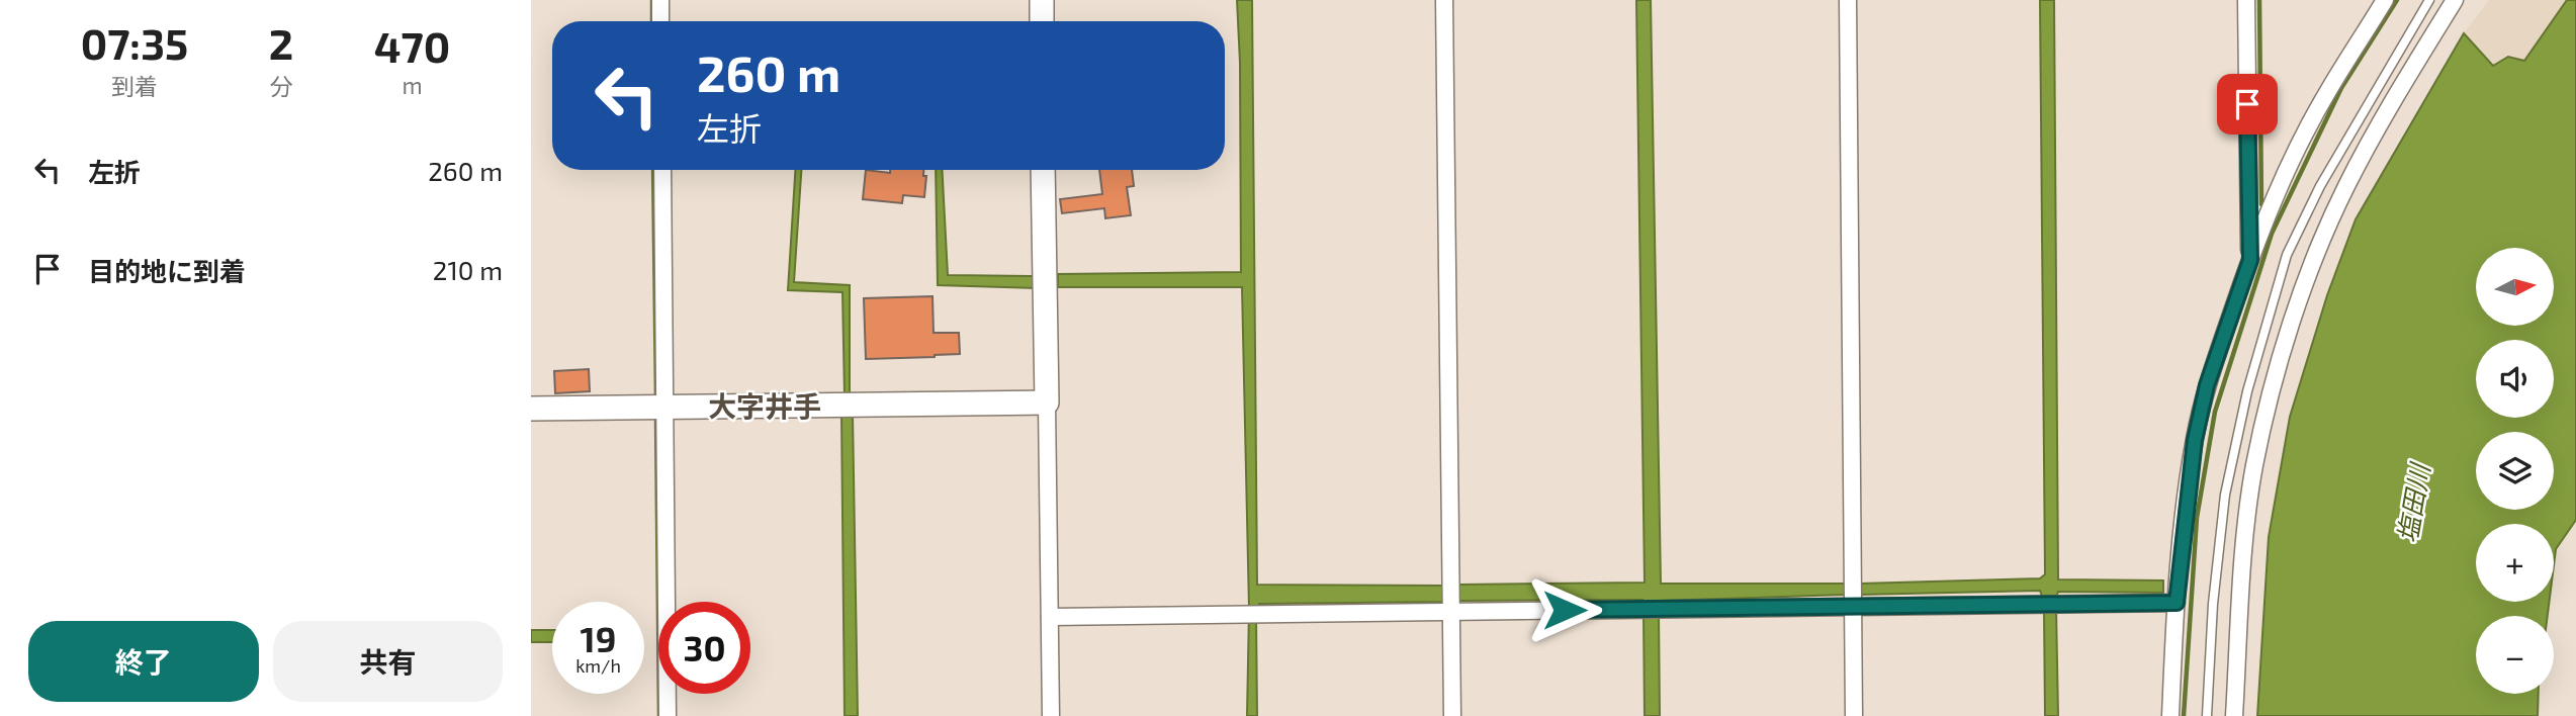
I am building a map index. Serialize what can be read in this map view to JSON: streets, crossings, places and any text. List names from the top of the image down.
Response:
{
  "districts": ["大字井手"],
  "water": ["塩田川"],
  "north": "right",
  "page": {
    "eta": [
      "07:35",
      "到着",
      "2",
      "分",
      "470",
      "m"
    ],
    "turn": ["260 m", "左折"],
    "list": [
      {
        "name": "左折",
        "value": "260 m"
      },
      {
        "name": "目的地に到着",
        "value": "210 m"
      }
    ],
    "map_buttons": ["+", "−"],
    "speed": "19 km/h",
    "limit": "30",
    "buttons": ["終了", "共有"]
  }
}
